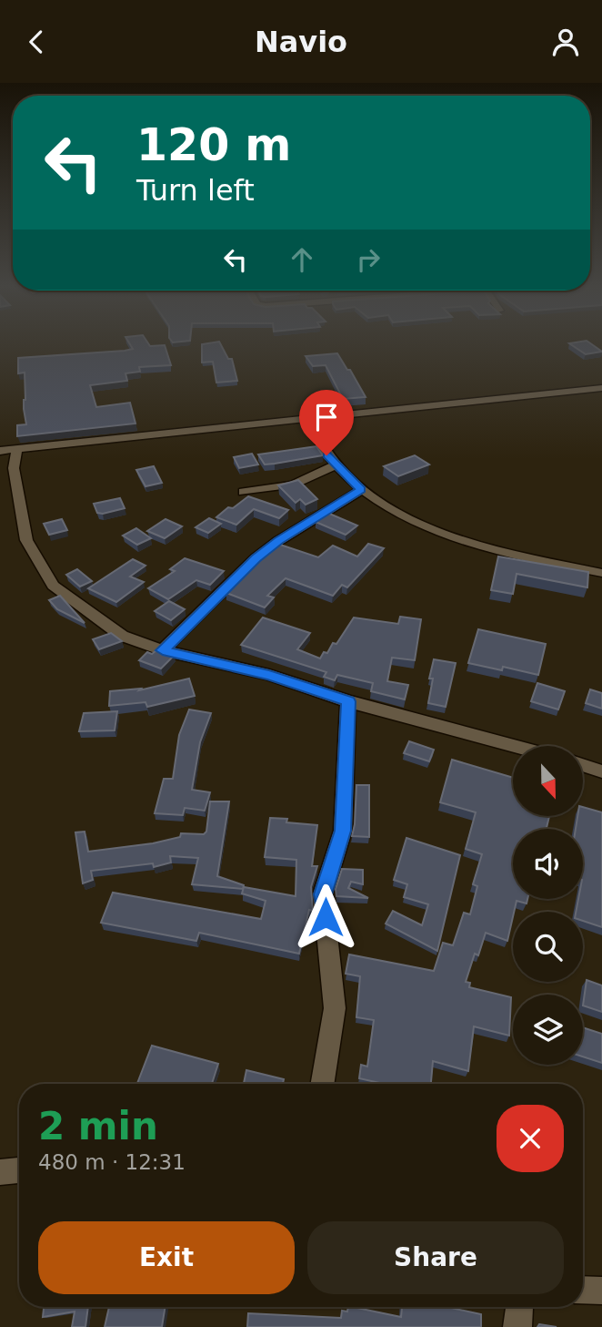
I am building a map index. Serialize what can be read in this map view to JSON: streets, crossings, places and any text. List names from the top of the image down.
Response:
{
  "north": "bottom",
  "page": {
    "header": "Navio",
    "turn": ["120 m", "Turn left"],
    "heading": ["2 min", "480 m · 12:31"],
    "buttons": ["Exit", "Share"]
  }
}
